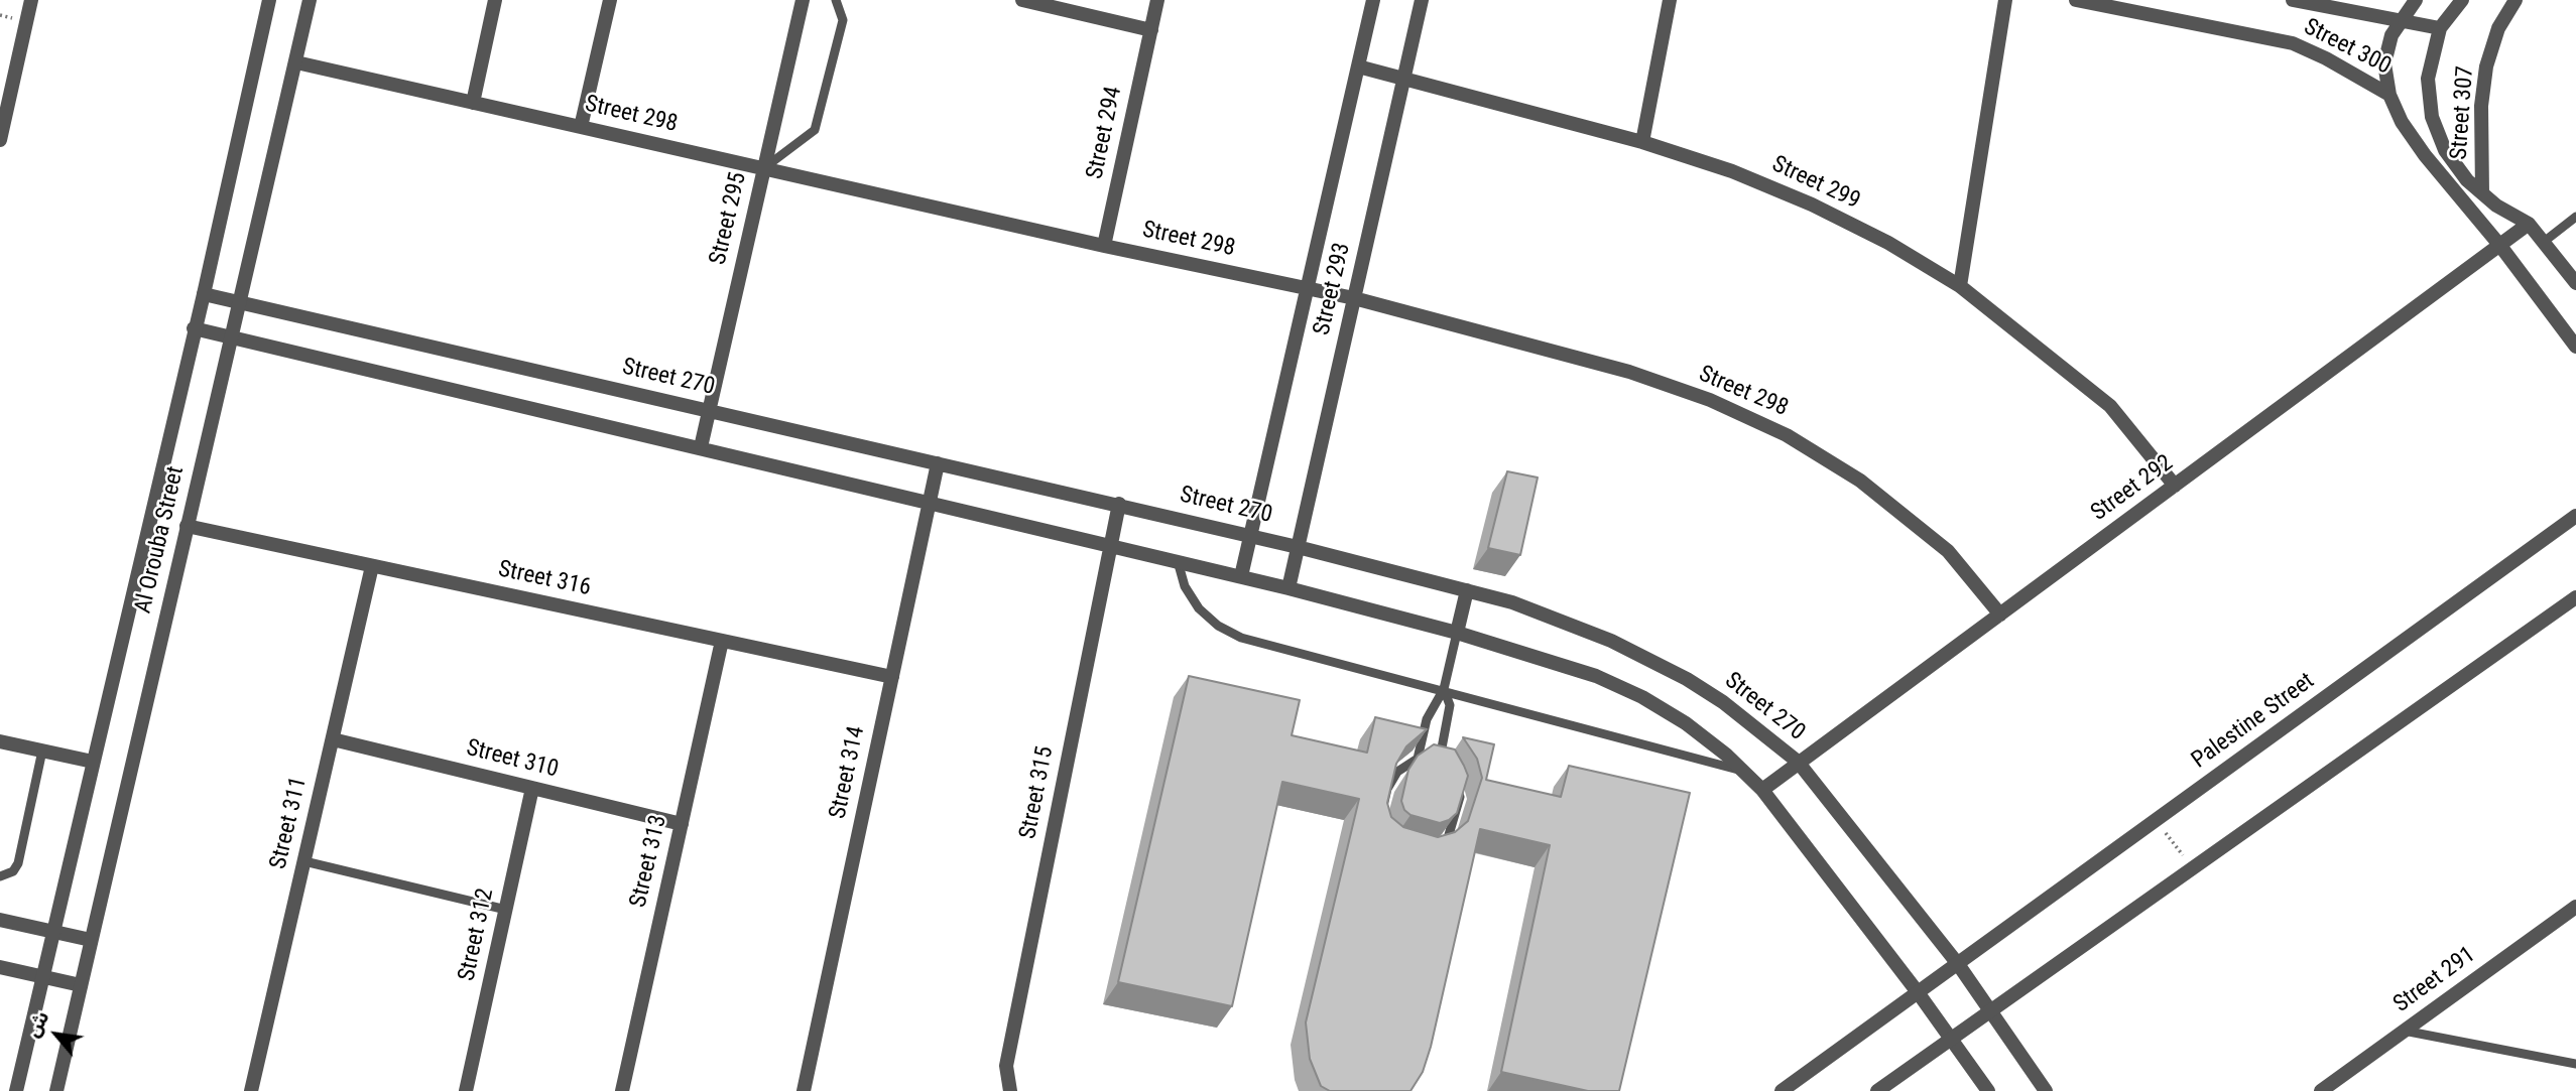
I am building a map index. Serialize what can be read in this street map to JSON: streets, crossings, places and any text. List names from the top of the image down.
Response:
{
  "streets": {
    "street": [
      "Street 300",
      "Street 307",
      "Street 298",
      "Street 294",
      "Street 299",
      "Street 295",
      "Street 293",
      "Street 270",
      "Street 292",
      "Al Orouba Street",
      "Street 316",
      "Palestine Street",
      "Street 310",
      "Street 314",
      "Street 315",
      "Street 311",
      "Street 313",
      "Street 312",
      "Street 291"
    ]
  },
  "crossings": [
    ["Street 300", "Street 292"],
    ["Street 298", "Street 294"],
    ["Street 298", "Street 295"],
    ["Street 298", "Street 293"],
    ["Street 298", "Street 292"],
    ["Street 298", "Al Orouba Street"],
    ["Street 299", "Street 293"],
    ["Street 299", "Street 292"],
    ["Street 295", "Street 270"],
    ["Street 293", "Street 270"],
    ["Street 270", "Street 292"],
    ["Street 270", "Al Orouba Street"],
    ["Street 270", "Palestine Street"],
    ["Street 270", "Street 314"],
    ["Street 270", "Street 315"],
    ["Al Orouba Street", "Street 316"],
    ["Street 316", "Street 314"],
    ["Street 316", "Street 311"],
    ["Street 316", "Street 313"],
    ["Street 310", "Street 311"],
    ["Street 310", "Street 313"],
    ["Street 310", "Street 312"]
  ],
  "north": "top left"
}
